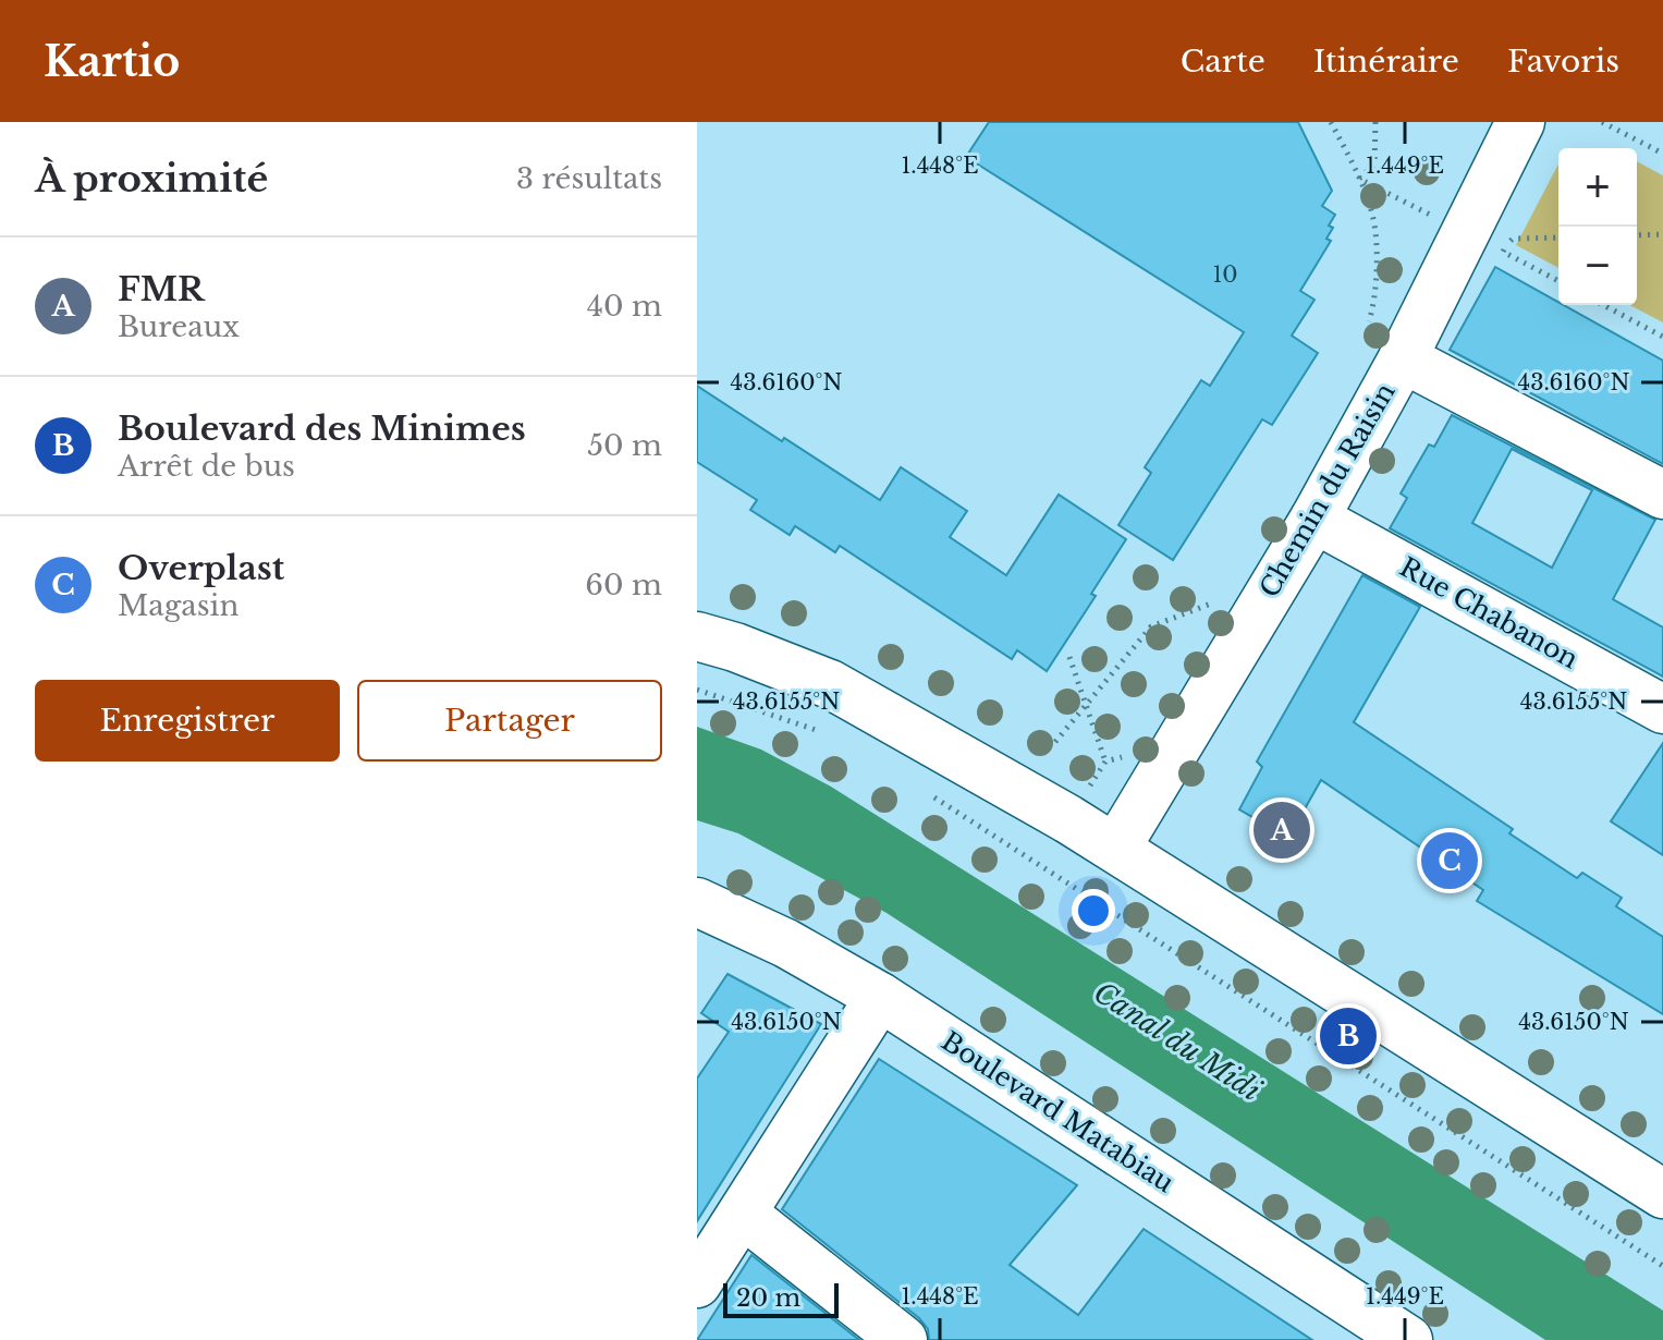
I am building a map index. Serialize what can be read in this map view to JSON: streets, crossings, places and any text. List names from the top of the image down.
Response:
{
  "streets": {
    "street": ["Chemin du Raisin", "Rue Chabanon", "Boulevard Matabiau"]
  },
  "crossings": [
    ["Chemin du Raisin", "Rue Chabanon"]
  ],
  "water": ["Canal du Midi"],
  "house_numbers": ["10"],
  "scale_bar": "20 m",
  "page": {
    "header": "Kartio",
    "nav": ["Carte", "Itinéraire", "Favoris"],
    "heading": ["À proximité", "3 résultats"],
    "map_buttons": ["+", "−"],
    "list": [
      {
        "mark": "A",
        "name": "FMR",
        "note": "Bureaux",
        "value": "40 m"
      },
      {
        "mark": "B",
        "name": "Boulevard des Minimes",
        "note": "Arrêt de bus",
        "value": "50 m"
      },
      {
        "mark": "C",
        "name": "Overplast",
        "note": "Magasin",
        "value": "60 m"
      }
    ],
    "buttons": ["Enregistrer", "Partager"],
    "pins": ["A", "C", "B"],
    "scale": "20 m"
  },
  "coordinates": [
    "1.448°E",
    "1.449°E",
    "43.6160°N",
    "43.6155°N",
    "43.6150°N"
  ]
}
